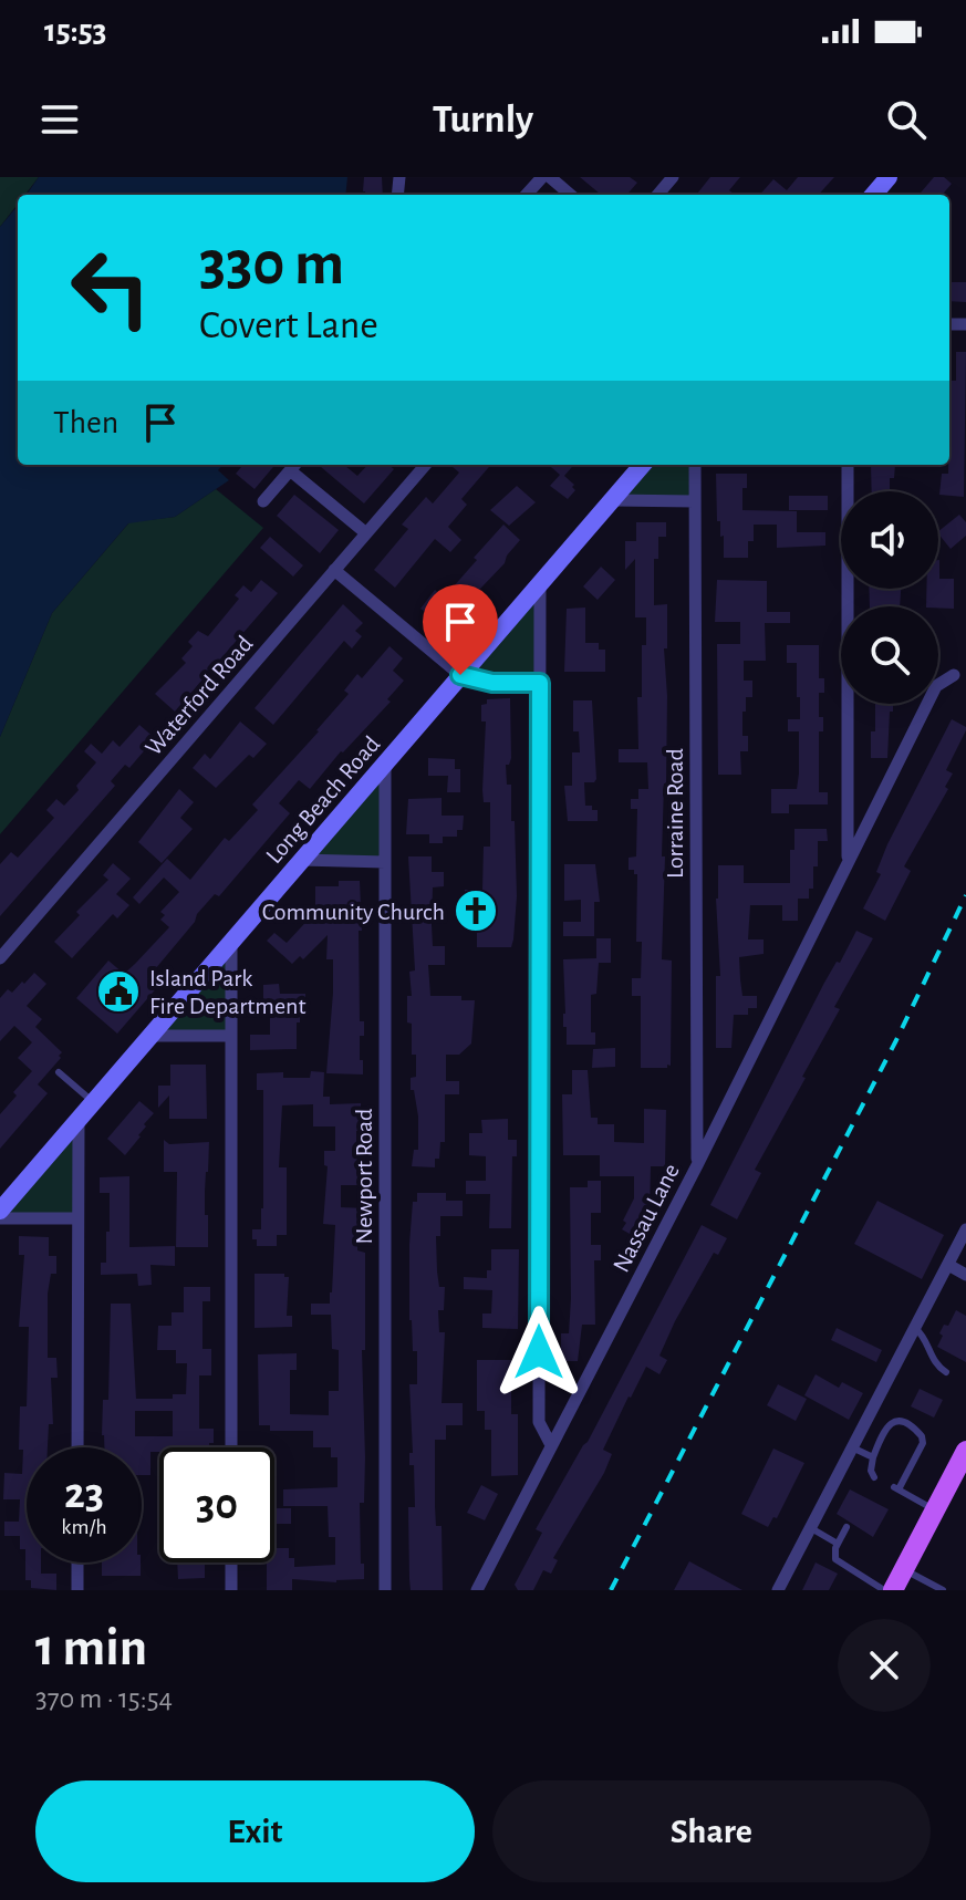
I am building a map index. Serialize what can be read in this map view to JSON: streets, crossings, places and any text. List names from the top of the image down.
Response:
{
  "streets": {
    "main road": ["Long Beach Road"],
    "street": [
      "Waterford Road",
      "Lorraine Road",
      "Newport Road",
      "Nassau Lane"
    ]
  },
  "crossings": [
    ["Long Beach Road", "Newport Road"],
    ["Lorraine Road", "Nassau Lane"]
  ],
  "places": {
    "church": ["Community Church"],
    "public building": ["Island Park Fire Department"]
  },
  "page": {
    "status": "15:53",
    "header": "Turnly",
    "turn": ["330 m", "Covert Lane"],
    "then": "Then",
    "speed": "23 km/h",
    "limit": "30",
    "heading": ["1 min", "370 m · 15:54"],
    "buttons": ["Exit", "Share"]
  }
}
